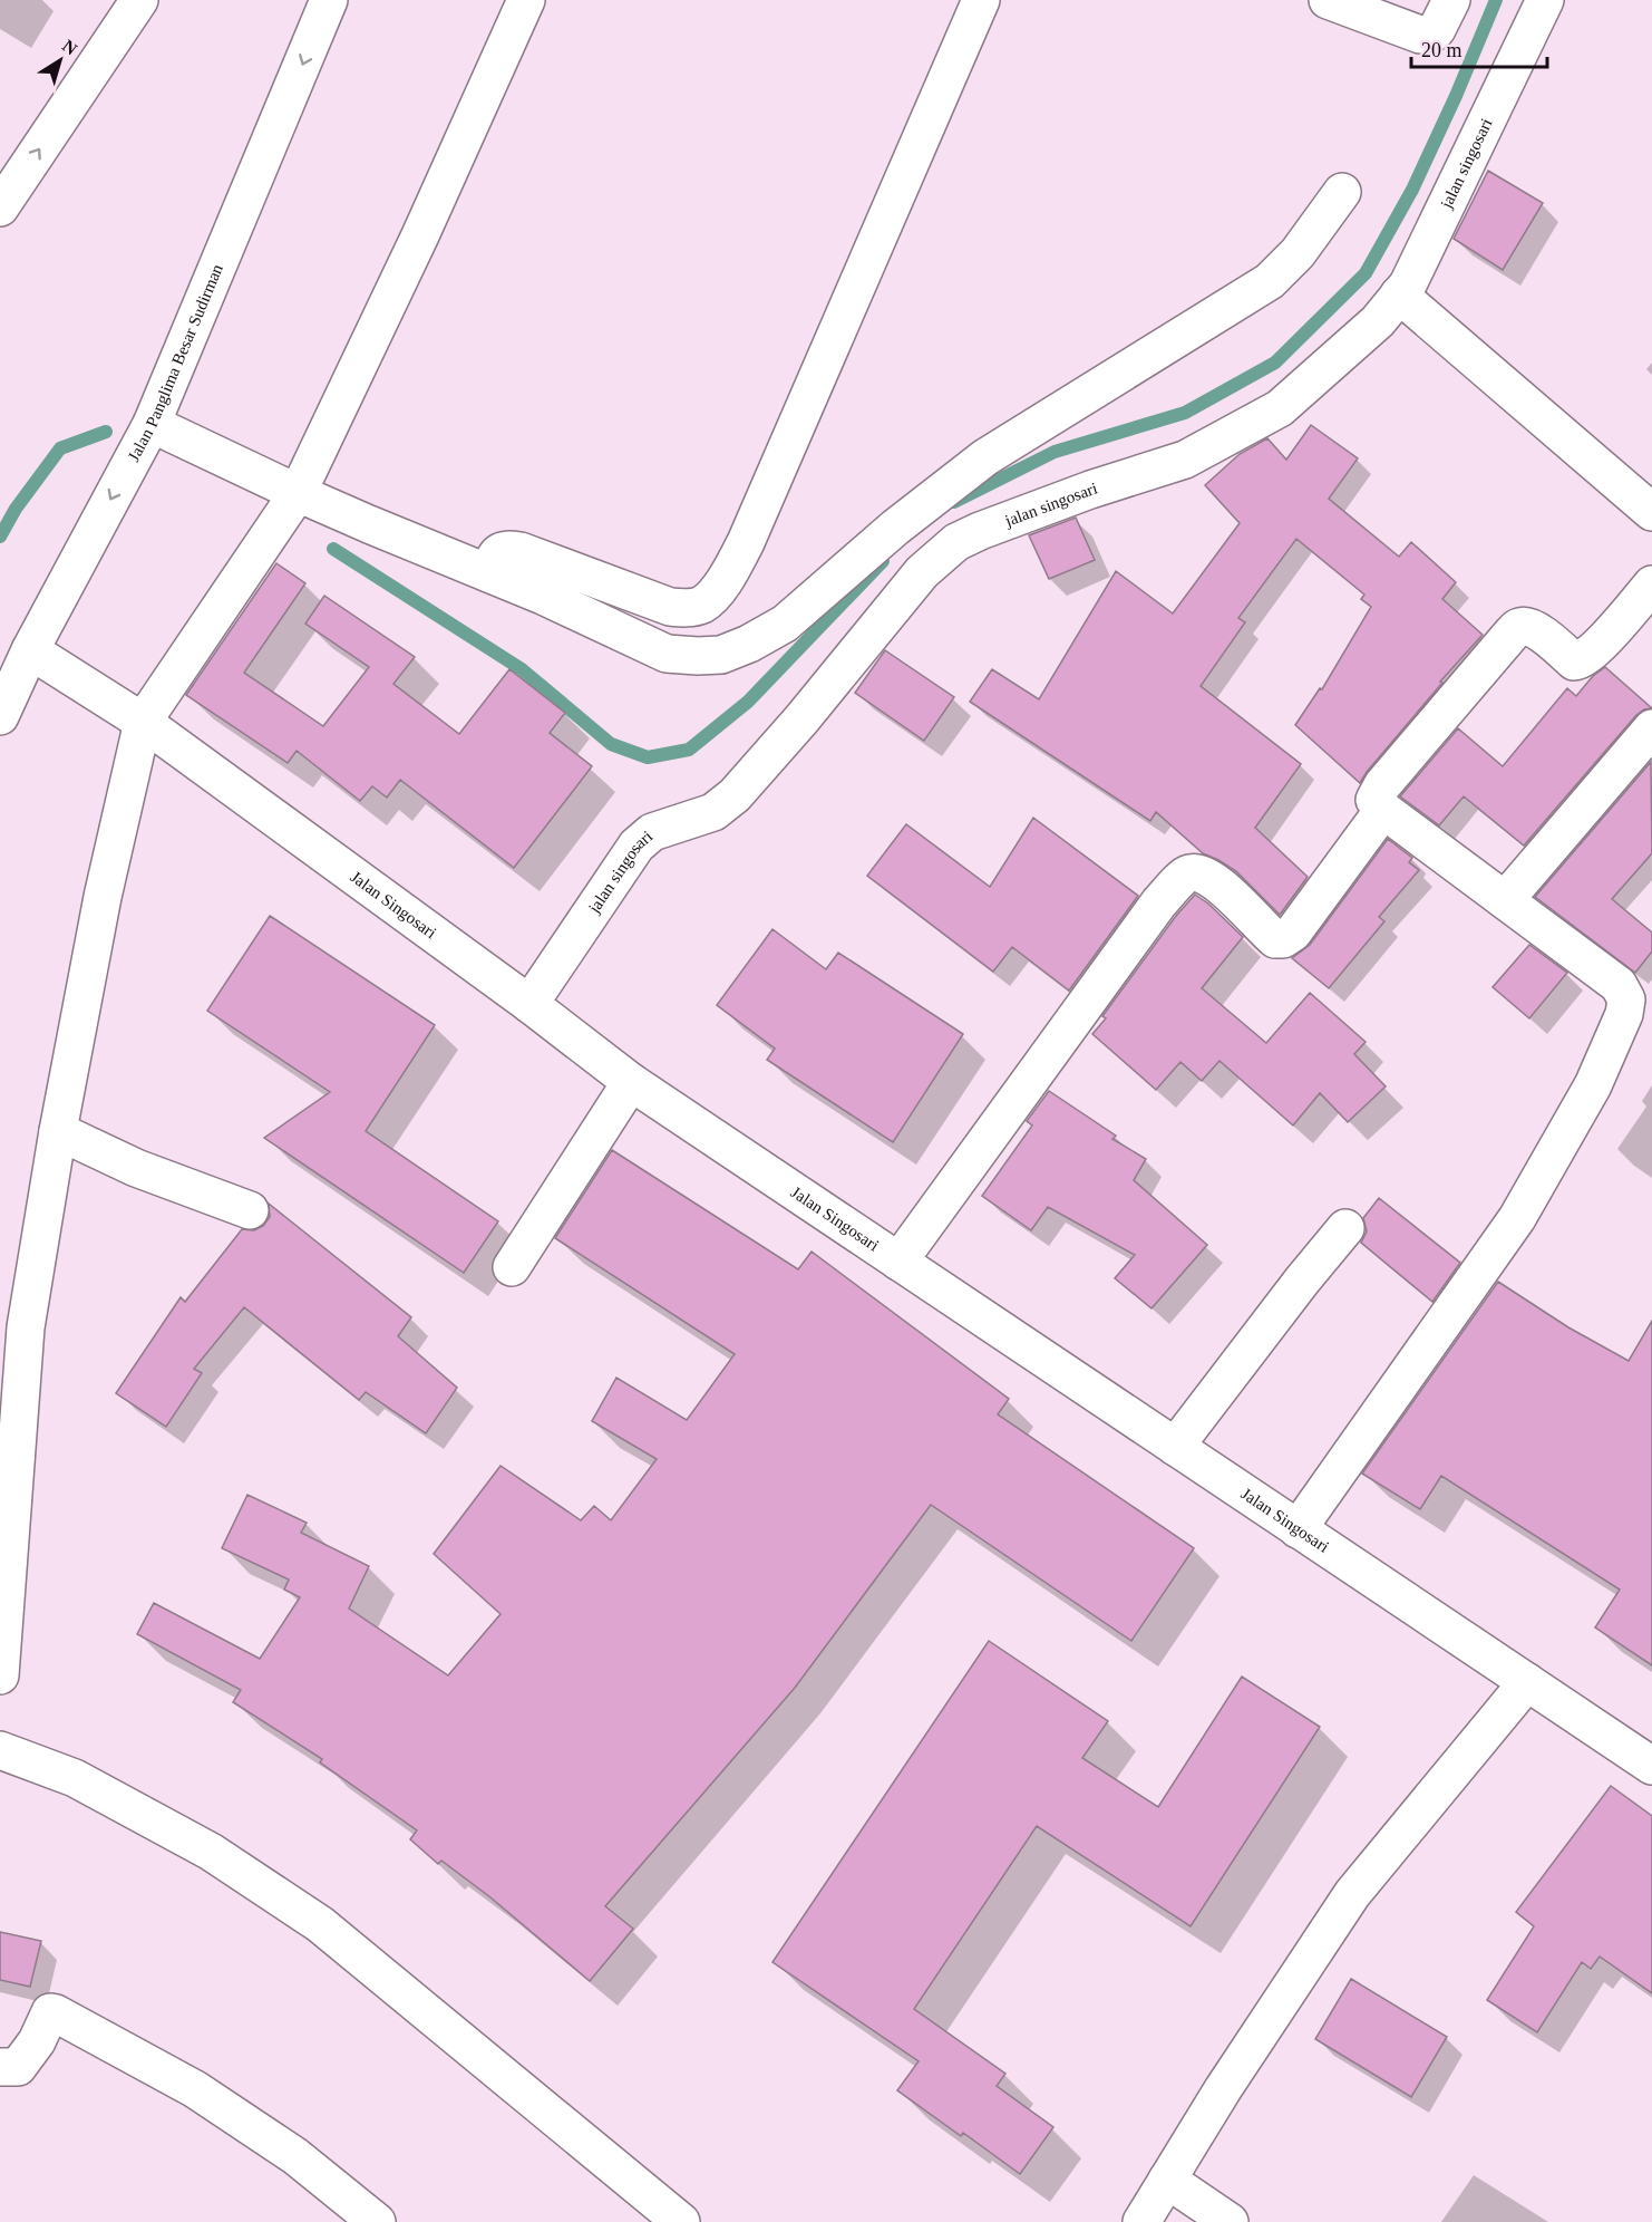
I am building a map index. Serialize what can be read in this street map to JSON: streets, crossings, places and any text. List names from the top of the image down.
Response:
{
  "streets": {
    "street": ["jalan singosari", "Jalan Panglima Besar Sudirman", "Jalan Singosari"]
  },
  "crossings": [
    ["jalan singosari", "Jalan Singosari"],
    ["Jalan Panglima Besar Sudirman", "Jalan Singosari"]
  ],
  "scale_bar": "20 m",
  "north": "top right"
}
